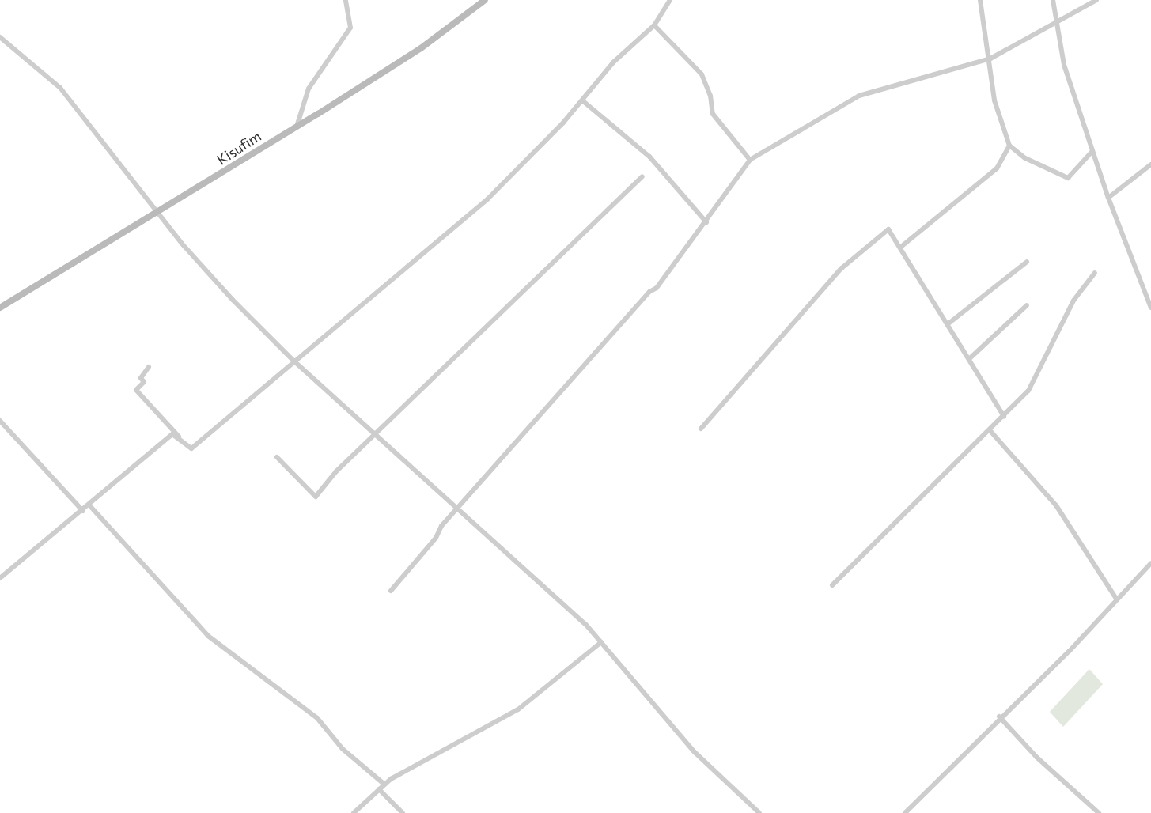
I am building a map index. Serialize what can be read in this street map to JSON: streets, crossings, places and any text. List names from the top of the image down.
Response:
{
  "streets": {
    "street": ["Kisufim"]
  }
}
